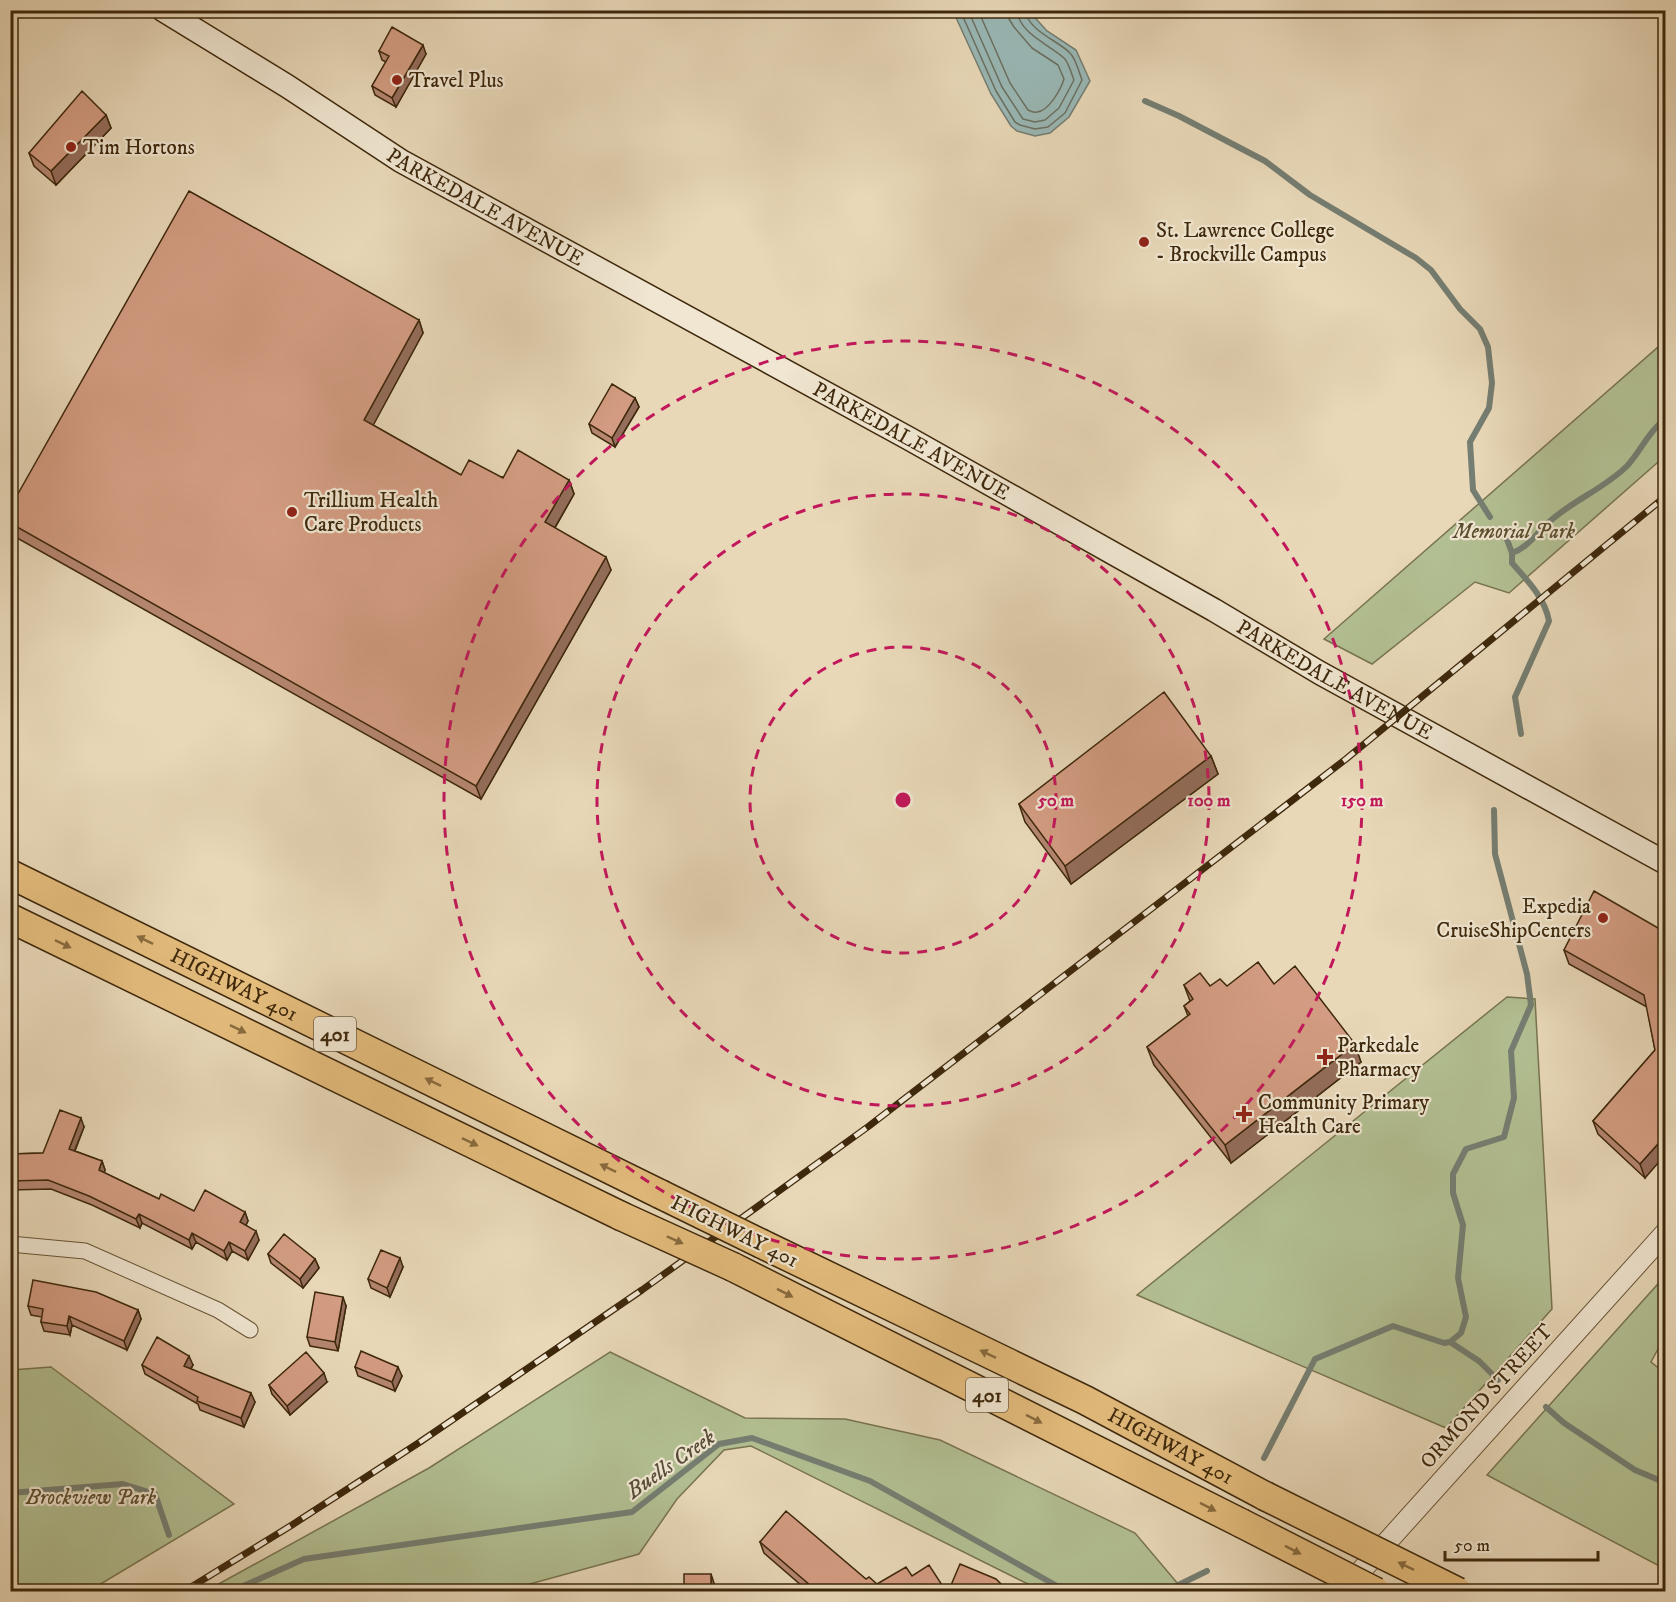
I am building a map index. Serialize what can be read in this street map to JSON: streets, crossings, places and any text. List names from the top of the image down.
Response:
{
  "streets": {
    "highway": ["HIGHWAY 401", "401"],
    "main road": ["PARKEDALE AVENUE"],
    "street": ["ORMOND STREET"]
  },
  "water": ["Buells Creek"],
  "parks": ["Memorial Park", "Brockview Park"],
  "places": {
    "other": [
      "Travel Plus",
      "Tim Hortons",
      "St. Lawrence College - Brockville Campus",
      "Trillium Health Care Products",
      "Expedia CruiseShipCenters"
    ],
    "health": ["Parkedale Pharmacy", "Community Primary Health Care"]
  },
  "scale_bar": "50 m",
  "rings": ["50 m", "100 m", "150 m"]
}
